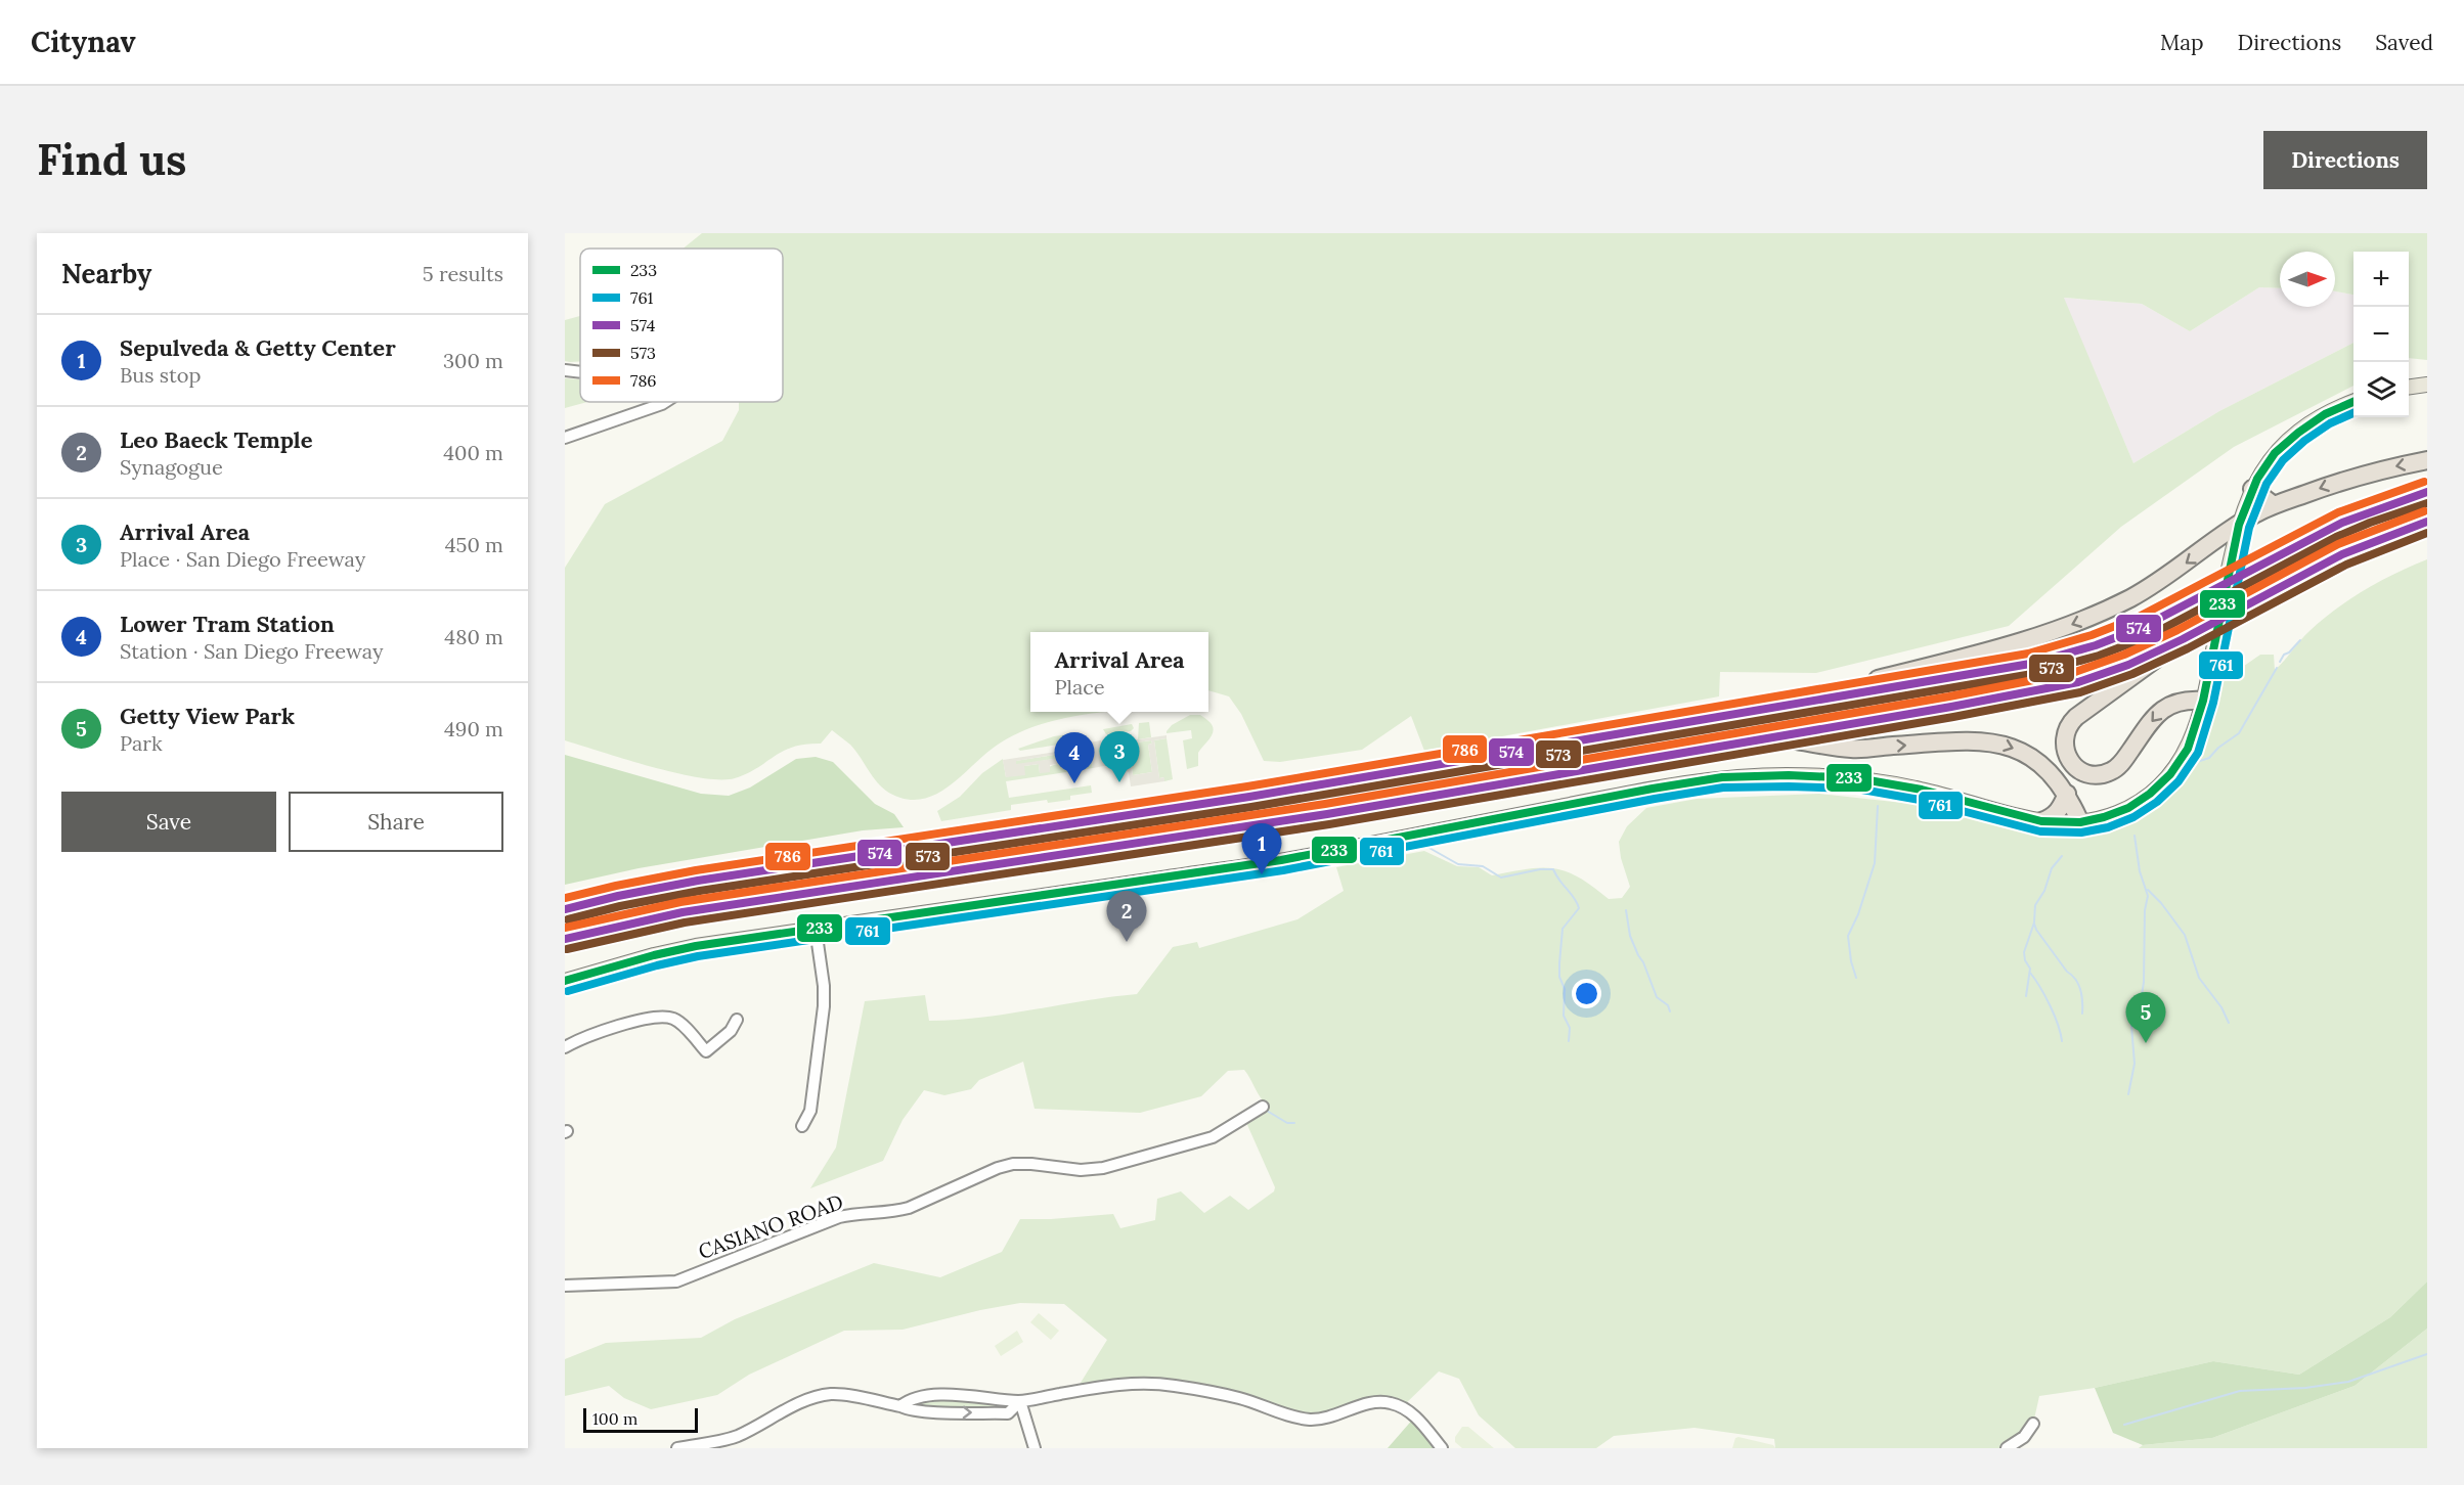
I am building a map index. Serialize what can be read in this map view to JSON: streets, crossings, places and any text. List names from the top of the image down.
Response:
{
  "streets": {
    "street": ["CASIANO ROAD"]
  },
  "lines": [
    "transit line 233",
    "transit line 761",
    "transit line 786",
    "transit line 574",
    "transit line 573"
  ],
  "legend": [
    "233",
    "761",
    "574",
    "573",
    "786"
  ],
  "scale_bar": "100 m",
  "north": "right",
  "page": {
    "header": "Citynav",
    "nav": ["Map", "Directions", "Saved"],
    "buttons": [
      "Directions",
      ["Save", "Share"]
    ],
    "title": "Find us",
    "heading": ["Nearby", "5 results"],
    "map_buttons": ["+", "−"],
    "list": [
      {
        "mark": "1",
        "name": "Sepulveda & Getty Center",
        "note": "Bus stop",
        "value": "300 m"
      },
      {
        "mark": "2",
        "name": "Leo Baeck Temple",
        "note": "Synagogue",
        "value": "400 m"
      },
      {
        "mark": "3",
        "name": "Arrival Area",
        "note": "Place · San Diego Freeway",
        "value": "450 m"
      },
      {
        "mark": "4",
        "name": "Lower Tram Station",
        "note": "Station · San Diego Freeway",
        "value": "480 m"
      },
      {
        "mark": "5",
        "name": "Getty View Park",
        "note": "Park",
        "value": "490 m"
      }
    ],
    "popup": ["Arrival Area", "Place"],
    "pins": [
      "3",
      "4",
      "1",
      "2",
      "5"
    ],
    "scale": "100 m"
  }
}
